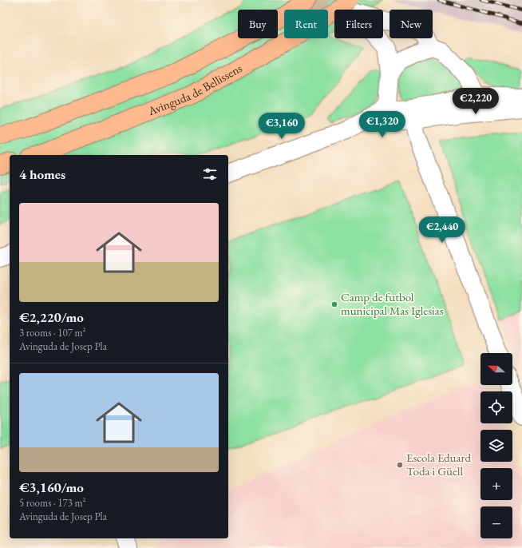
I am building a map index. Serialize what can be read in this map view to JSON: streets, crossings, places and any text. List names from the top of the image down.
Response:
{
  "streets": {
    "main road": ["Avinguda de Bellissens"]
  },
  "places": ["Camp de futbol municipal Mas Iglesias", "Escola Eduard Toda i Güell"],
  "north": "left",
  "page": {
    "chip": [
      "Buy",
      "Rent",
      "Filters",
      "New"
    ],
    "price": [
      "€2,220",
      "€1,320",
      "€3,160",
      "€2,440"
    ],
    "heading": "4 homes",
    "list": [
      {
        "name": "€2,220/mo",
        "note": "3 rooms · 107 m² · Avinguda de Josep Pla"
      },
      {
        "name": "€3,160/mo",
        "note": "5 rooms · 173 m² · Avinguda de Josep Pla"
      }
    ],
    "map_buttons": ["+", "−"]
  }
}
